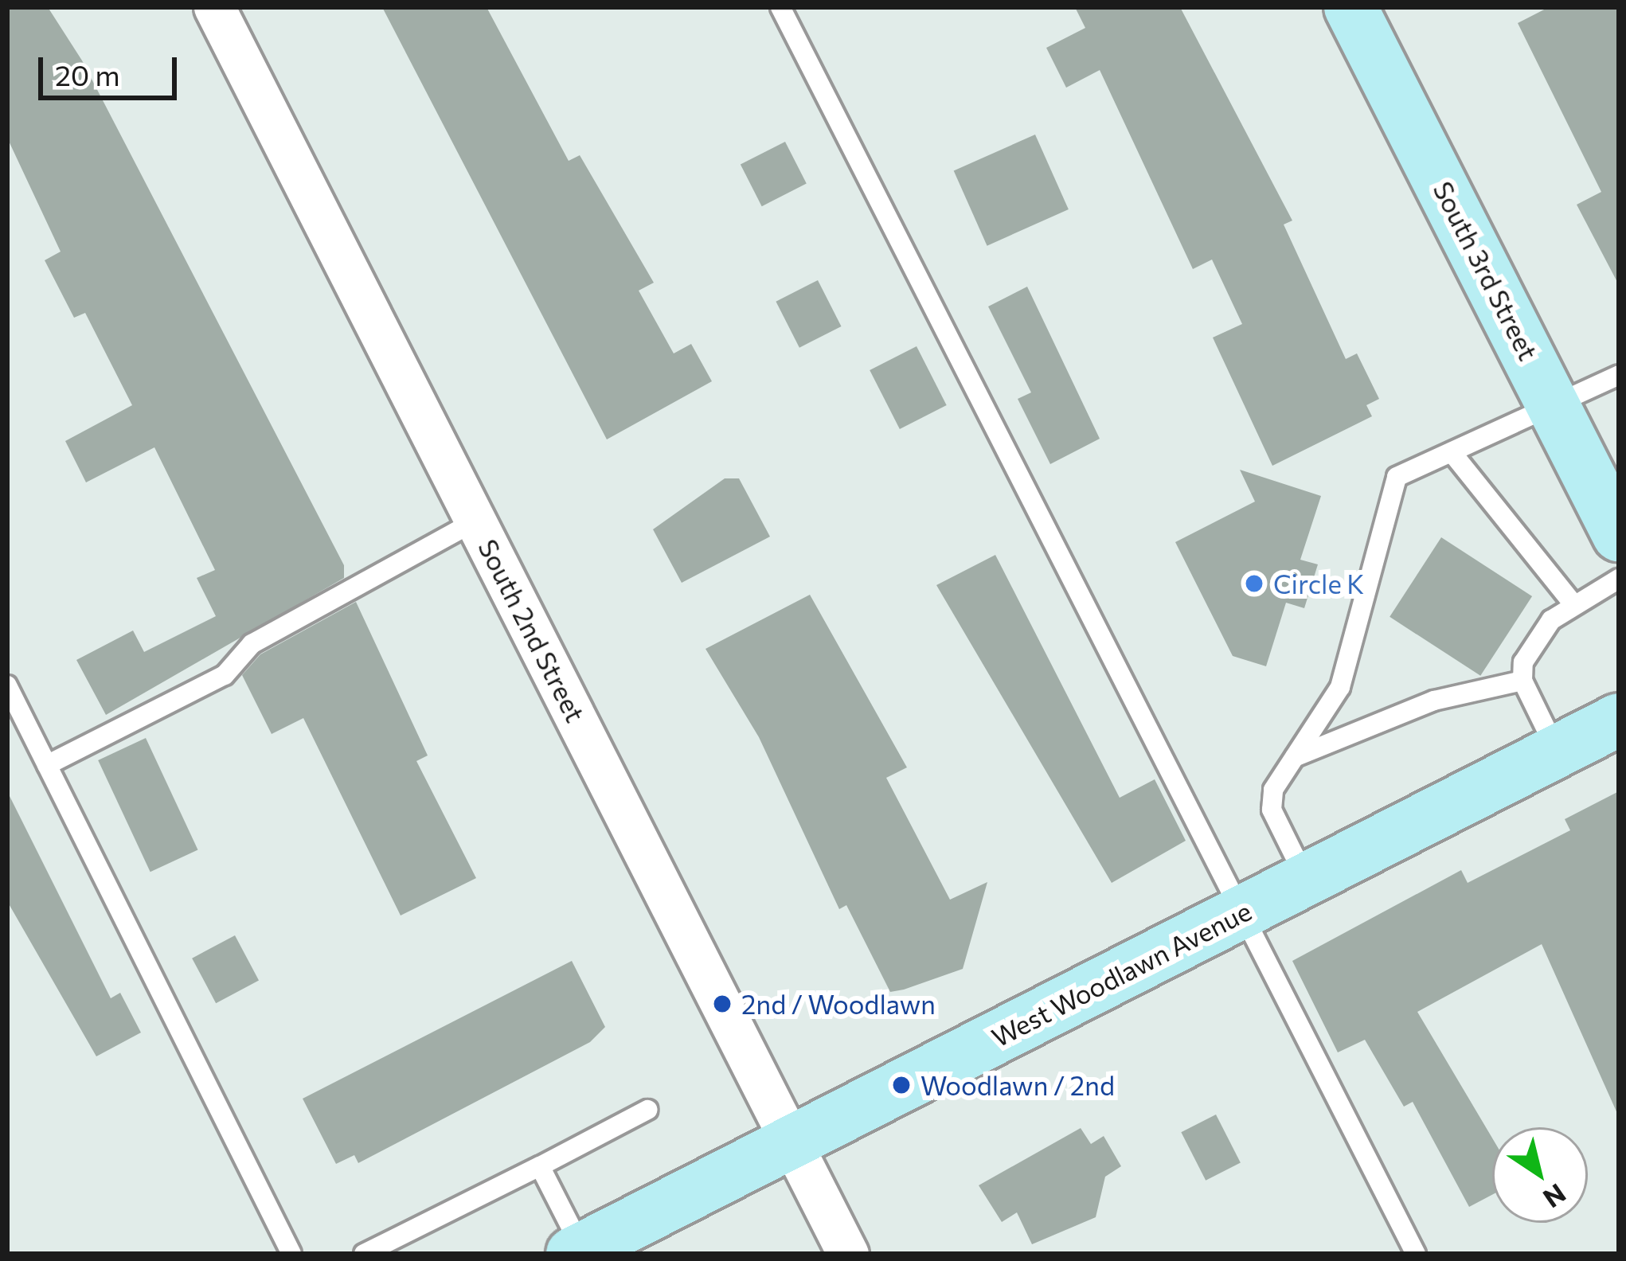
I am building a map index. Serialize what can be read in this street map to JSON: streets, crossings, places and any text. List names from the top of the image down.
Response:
{
  "streets": {
    "main road": ["South 3rd Street", "West Woodlawn Avenue"],
    "street": ["South 2nd Street"]
  },
  "crossings": [
    ["South 2nd Street", "West Woodlawn Avenue"]
  ],
  "places": ["Circle K", "2nd / Woodlawn", "Woodlawn / 2nd"],
  "scale_bar": "20 m",
  "north": "bottom right"
}
